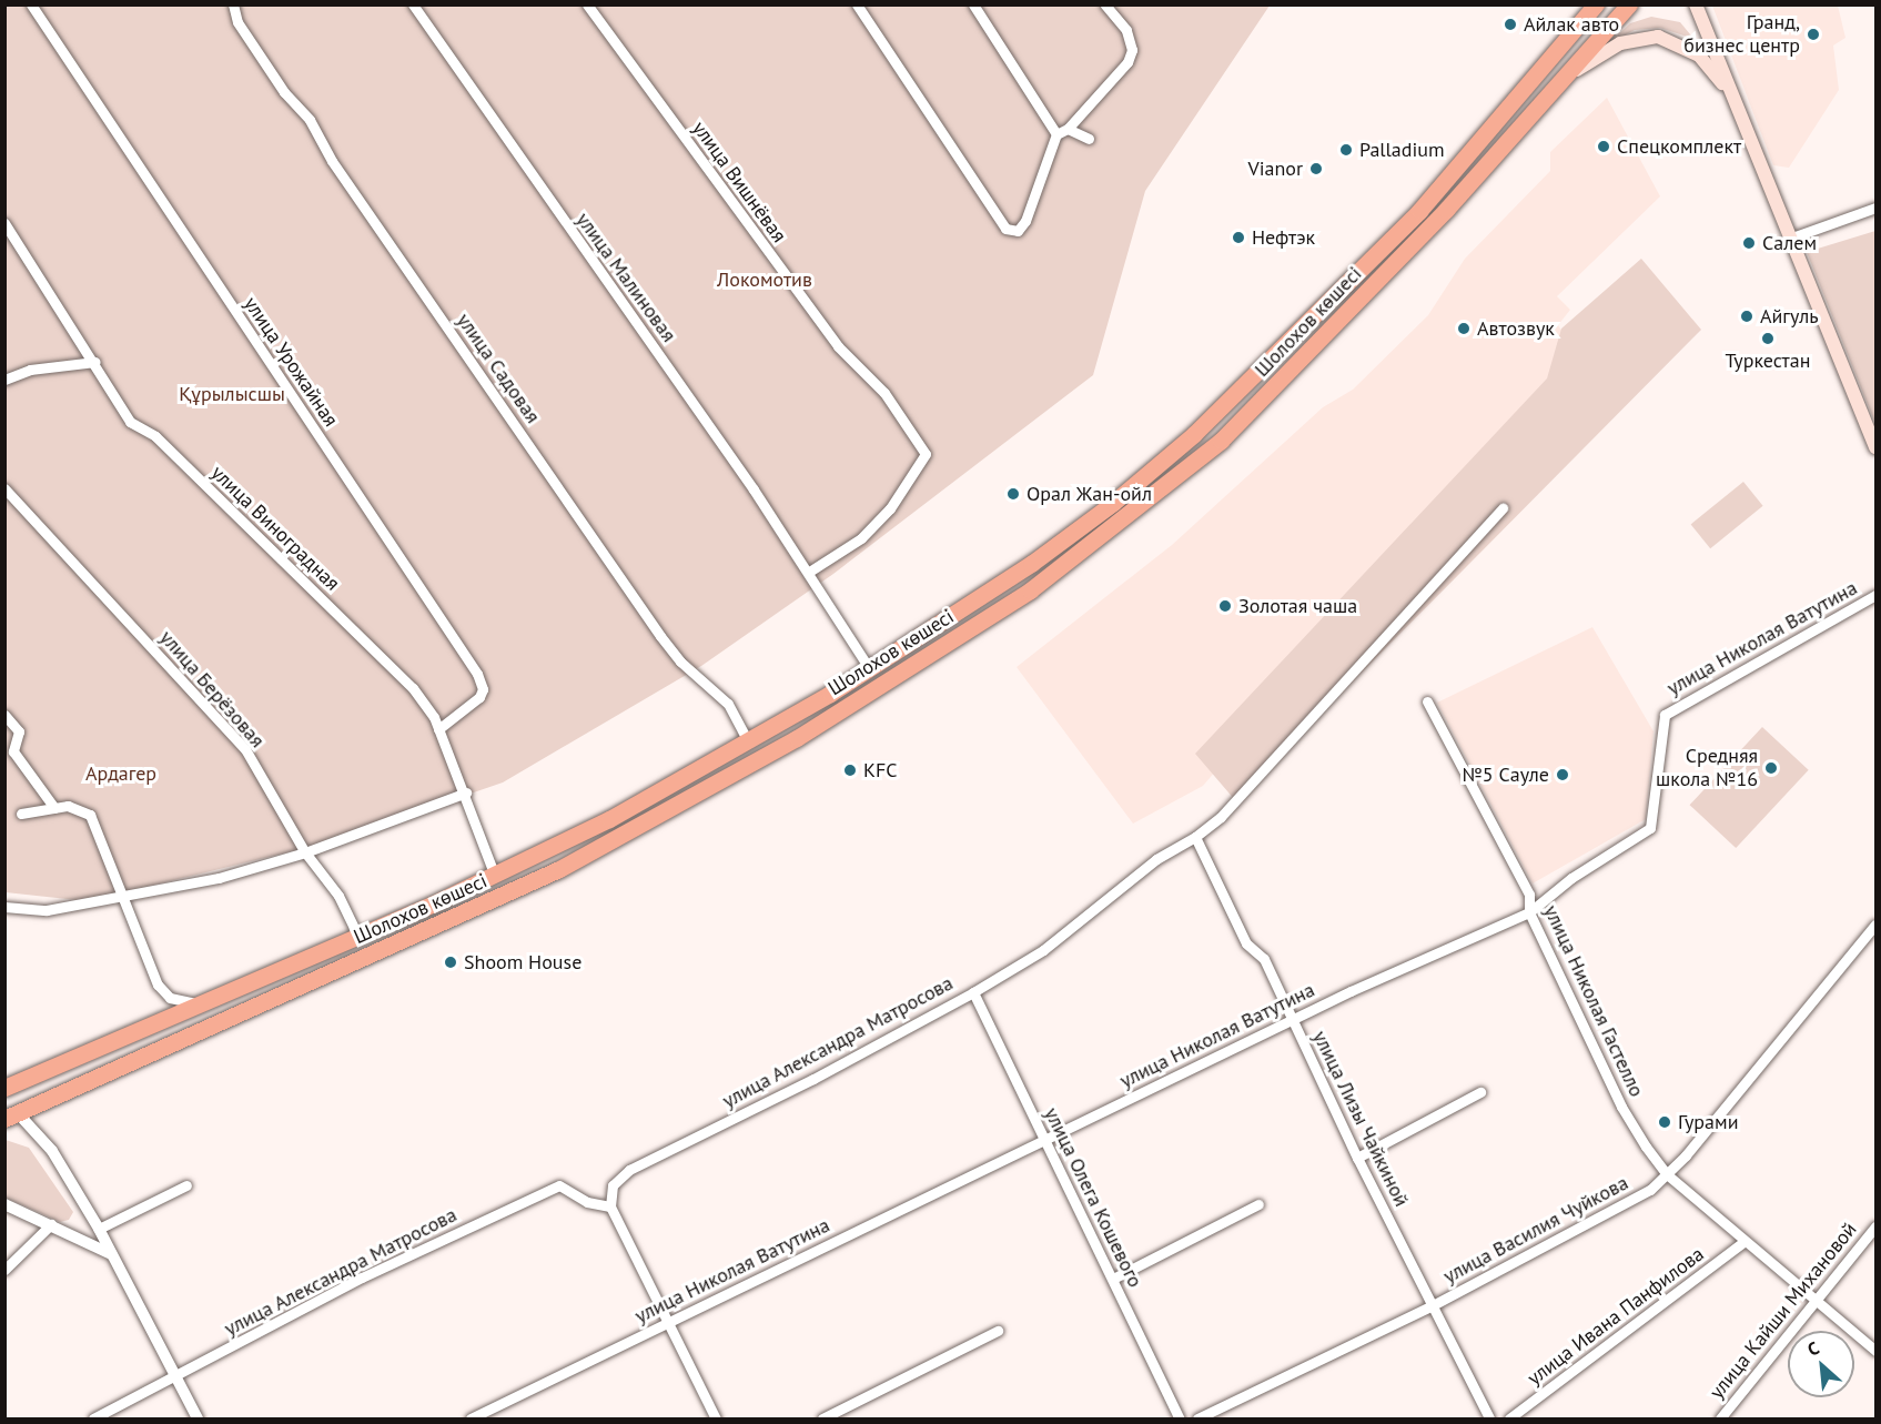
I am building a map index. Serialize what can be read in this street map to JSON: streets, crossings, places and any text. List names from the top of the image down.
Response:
{
  "streets": {
    "highway": ["Шолохов көшесі"],
    "street": [
      "улица Вишнёвая",
      "улица Малиновая",
      "улица Урожайная",
      "улица Садовая",
      "улица Виноградная",
      "улица Николая Ватутина",
      "улица Берёзовая",
      "улица Николая Гастелло",
      "улица Александра Матросова",
      "улица Лизы Чайкиной",
      "улица Олега Кошевого",
      "улица Василия Чуйкова",
      "улица Кайши Михановой",
      "улица Ивана Панфилова"
    ]
  },
  "crossings": [
    ["улица Вишнёвая", "улица Малиновая"],
    ["улица Малиновая", "Шолохов көшесі"],
    ["Шолохов көшесі", "улица Садовая"],
    ["Шолохов көшесі", "улица Виноградная"],
    ["Шолохов көшесі", "улица Берёзовая"],
    ["улица Урожайная", "улица Виноградная"],
    ["улица Николая Ватутина", "улица Николая Гастелло"],
    ["улица Николая Ватутина", "улица Лизы Чайкиной"],
    ["улица Николая Ватутина", "улица Олега Кошевого"],
    ["улица Николая Гастелло", "улица Василия Чуйкова"],
    ["улица Николая Гастелло", "улица Кайши Михановой"],
    ["улица Николая Гастелло", "улица Ивана Панфилова"],
    ["улица Александра Матросова", "улица Лизы Чайкиной"],
    ["улица Александра Матросова", "улица Олега Кошевого"],
    ["улица Лизы Чайкиной", "улица Василия Чуйкова"]
  ],
  "parks": ["Локомотив", "Құрылысшы", "Ардагер"],
  "places": [
    "Айлак авто",
    "Гранд, бизнес центр",
    "Спецкомплект",
    "Palladium",
    "Vianor",
    "Нефтэк",
    "Салем",
    "Айгуль",
    "Автозвук",
    "Туркестан",
    "Орал Жан-ойл",
    "Золотая чаша",
    "Средняя школа №16",
    "KFC",
    "№5 Сауле",
    "Shoom House",
    "Гурами"
  ],
  "north": "top left"
}
